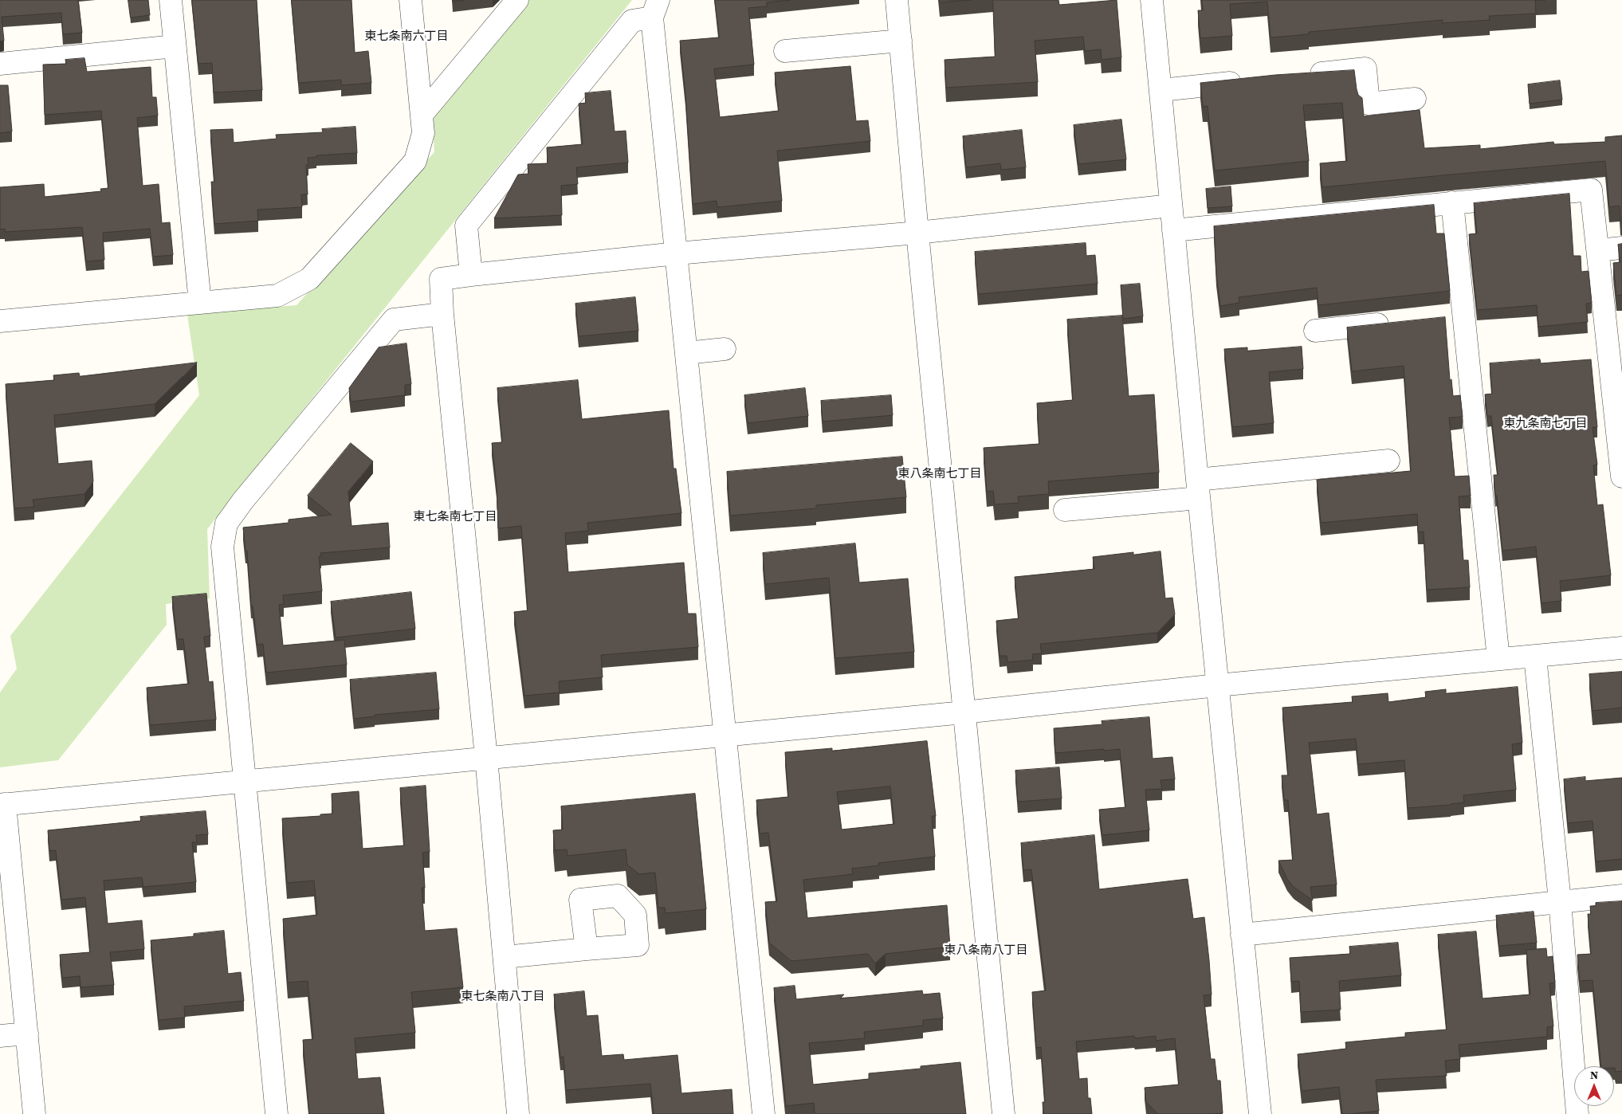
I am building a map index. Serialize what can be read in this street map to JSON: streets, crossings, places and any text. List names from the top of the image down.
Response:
{
  "districts": [
    "東七条南六丁目",
    "東九条南七丁目",
    "東八条南七丁目",
    "東七条南七丁目",
    "東八条南八丁目",
    "東七条南八丁目"
  ],
  "north": "top"
}
